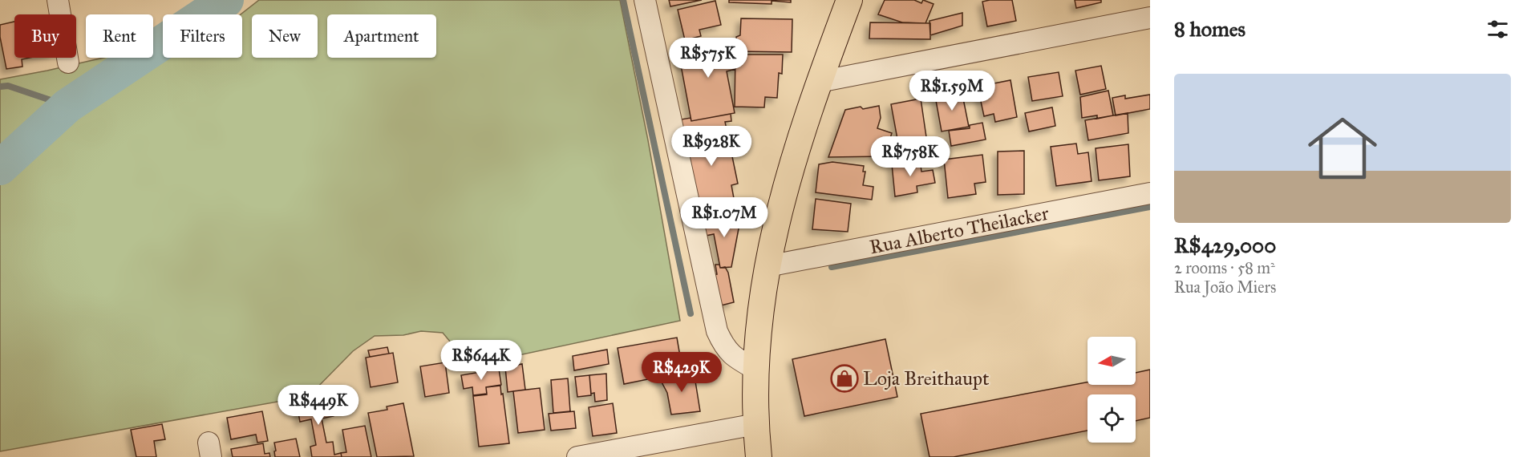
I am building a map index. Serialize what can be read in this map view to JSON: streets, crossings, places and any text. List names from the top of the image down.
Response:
{
  "streets": {
    "street": ["Rua Alberto Theilacker"]
  },
  "places": {
    "shop": ["Loja Breithaupt"]
  },
  "north": "left",
  "page": {
    "heading": "8 homes",
    "chip": [
      "Buy",
      "Rent",
      "Filters",
      "New",
      "Apartment"
    ],
    "price": [
      "R$575K",
      "R$1.59M",
      "R$928K",
      "R$758K",
      "R$1.07M",
      "R$644K",
      "R$429K",
      "R$449K"
    ],
    "list": [
      {
        "name": "R$429,000",
        "note": "2 rooms · 58 m² · Rua João Miers"
      }
    ]
  }
}
